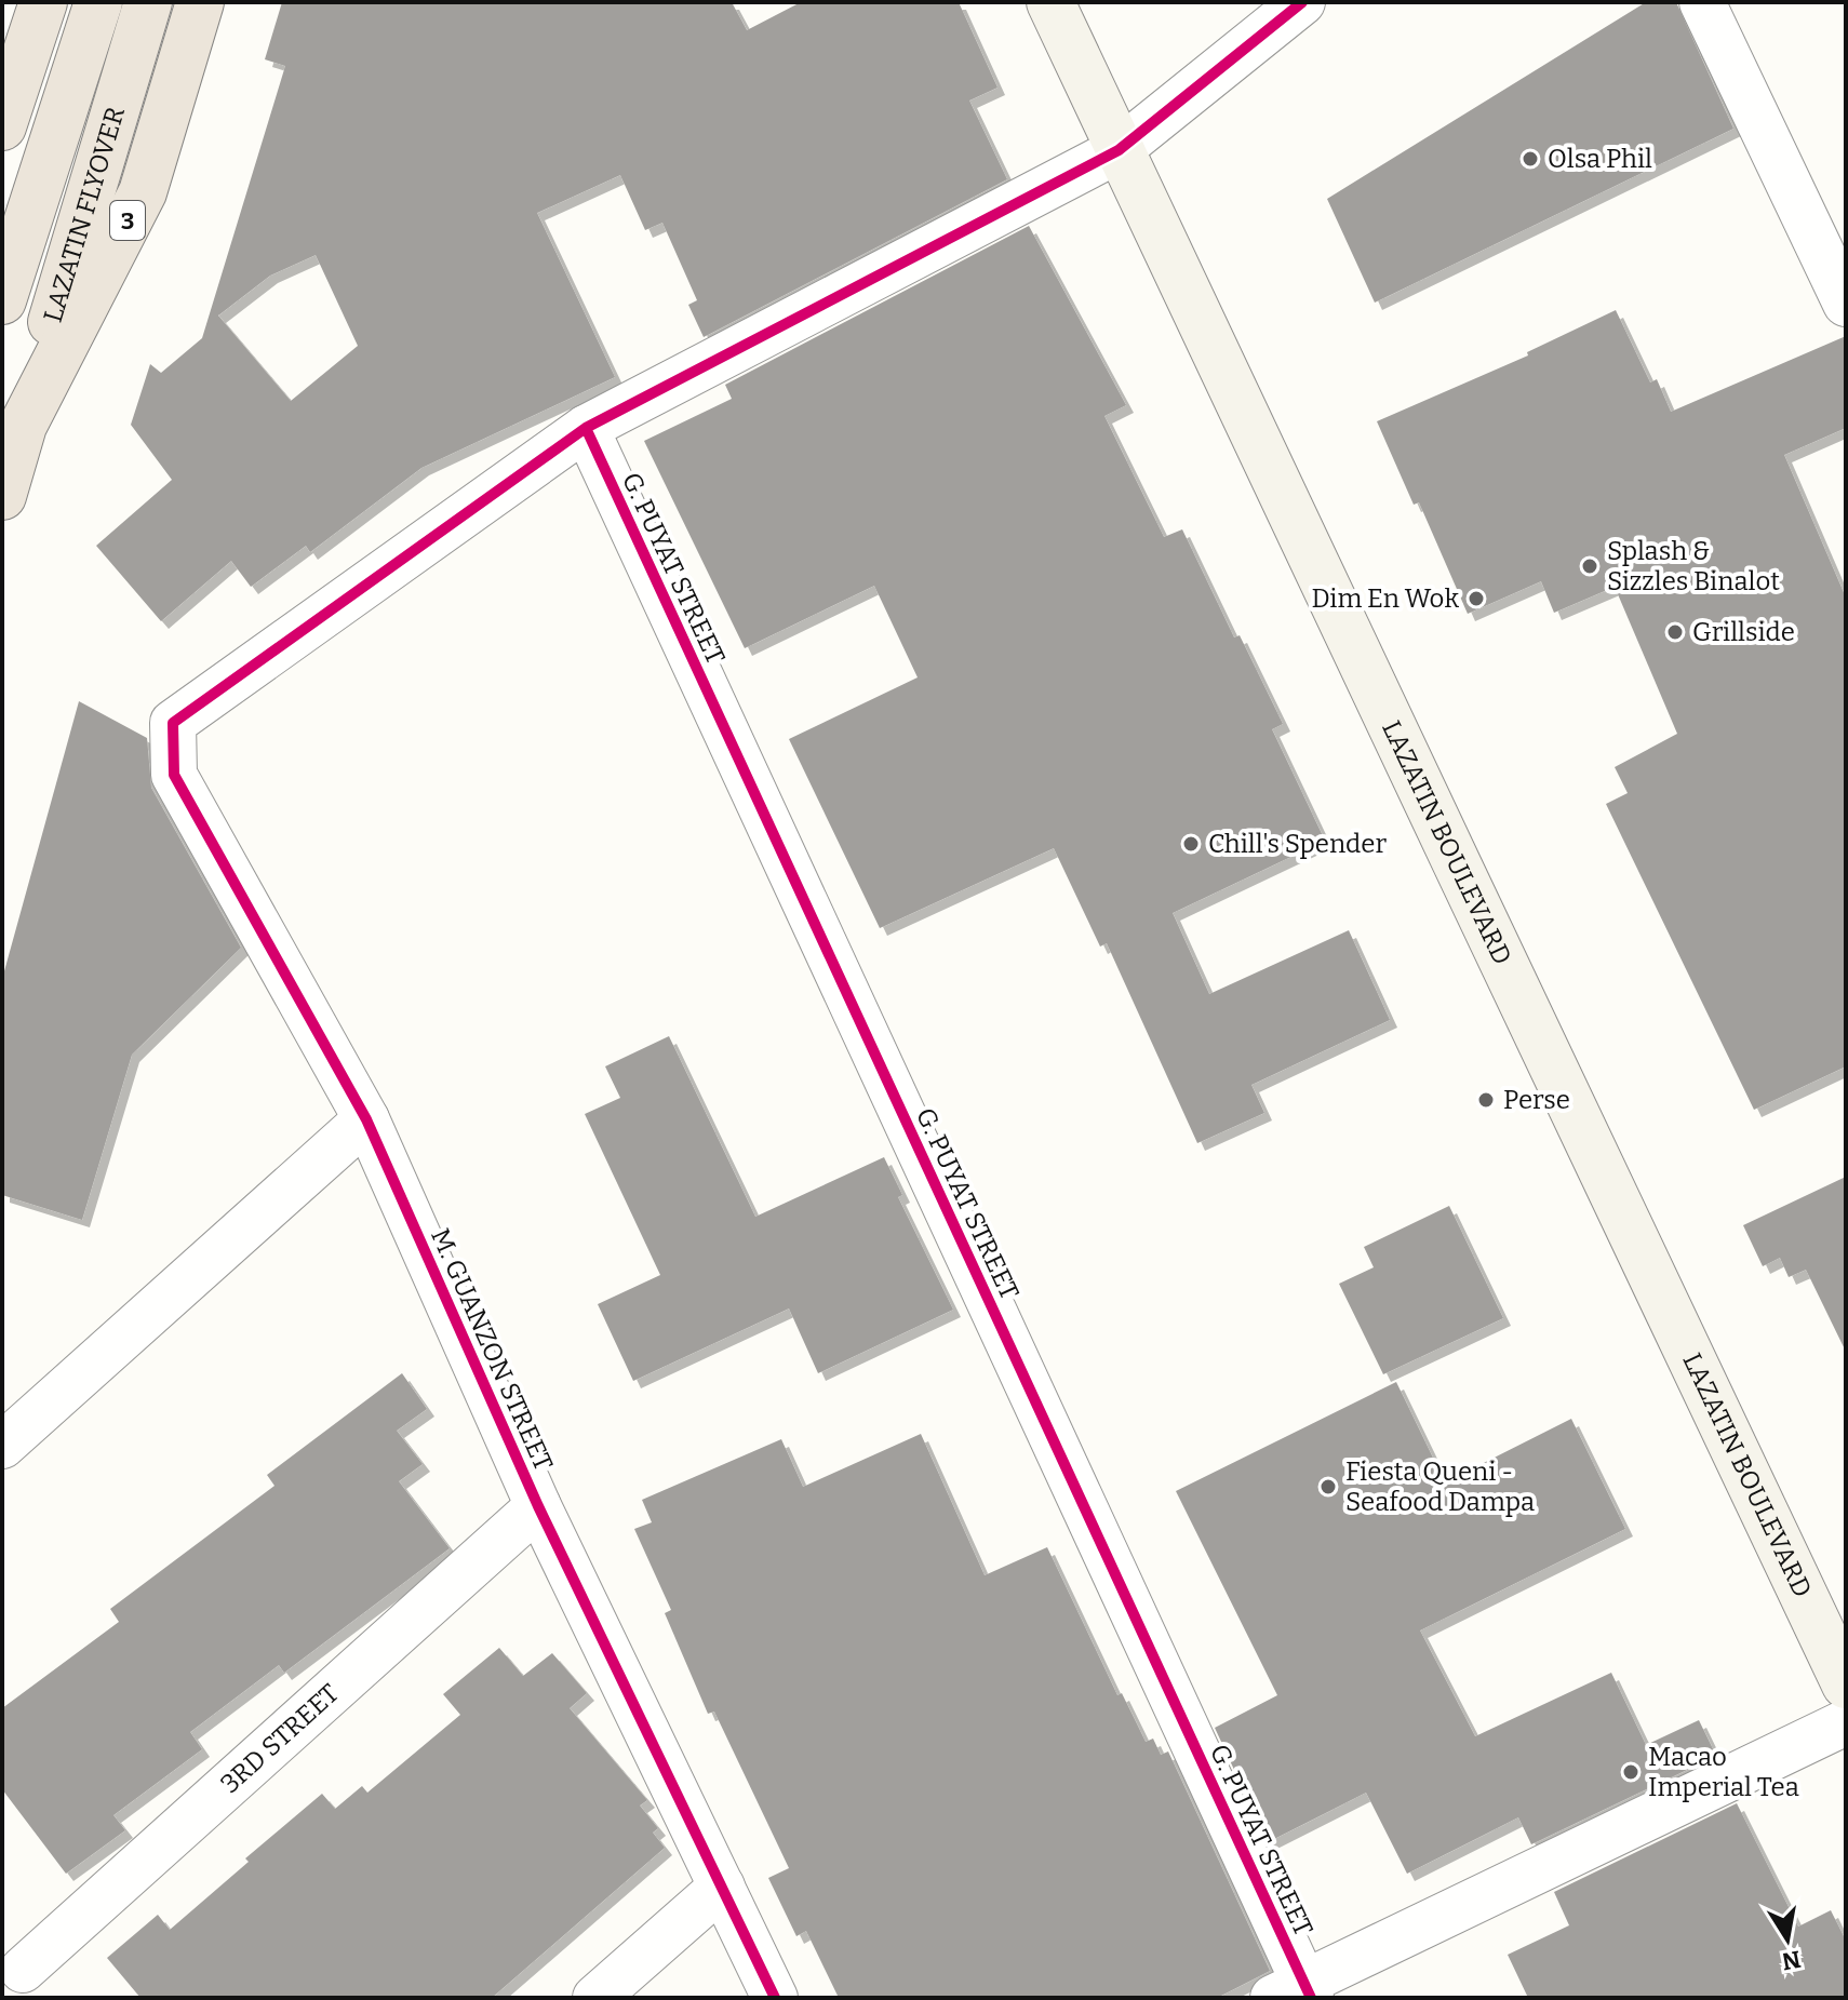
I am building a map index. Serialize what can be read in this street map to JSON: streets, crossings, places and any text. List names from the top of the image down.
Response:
{
  "streets": {
    "highway": ["LAZATIN FLYOVER", "3"],
    "main road": ["LAZATIN BOULEVARD"],
    "street": ["G. PUYAT STREET", "M. GUANZON STREET", "3RD STREET"]
  },
  "crossings": [
    ["LAZATIN FLYOVER", "3"],
    ["G. PUYAT STREET", "M. GUANZON STREET"],
    ["M. GUANZON STREET", "3RD STREET"]
  ],
  "places": [
    "Olsa Phil",
    "Splash & Sizzles Binalot",
    "Dim En Wok",
    "Grillside",
    "Chill's Spender",
    "Perse",
    "Fiesta Queni - Seafood Dampa",
    "Macao Imperial Tea"
  ],
  "north": "bottom"
}
